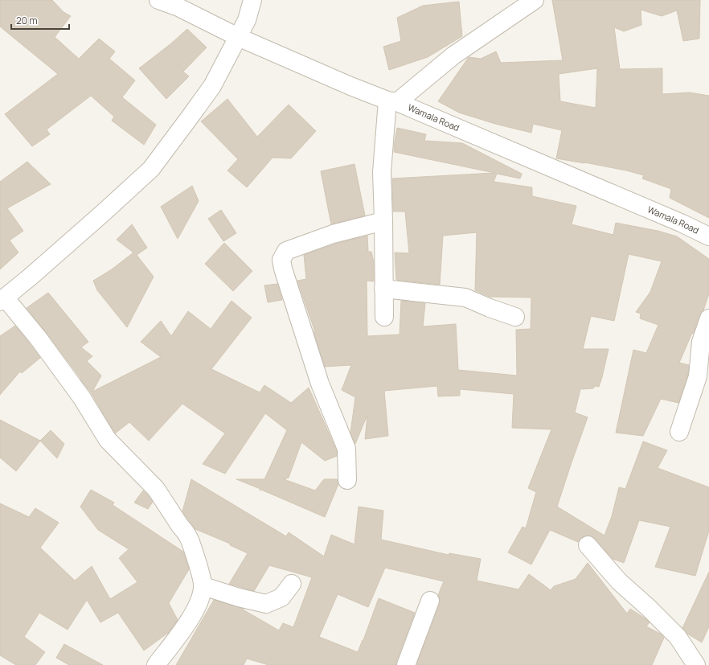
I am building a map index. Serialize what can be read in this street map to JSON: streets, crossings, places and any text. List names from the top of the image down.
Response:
{
  "streets": {
    "street": ["Wamala Road"]
  },
  "scale_bar": "20 m"
}
